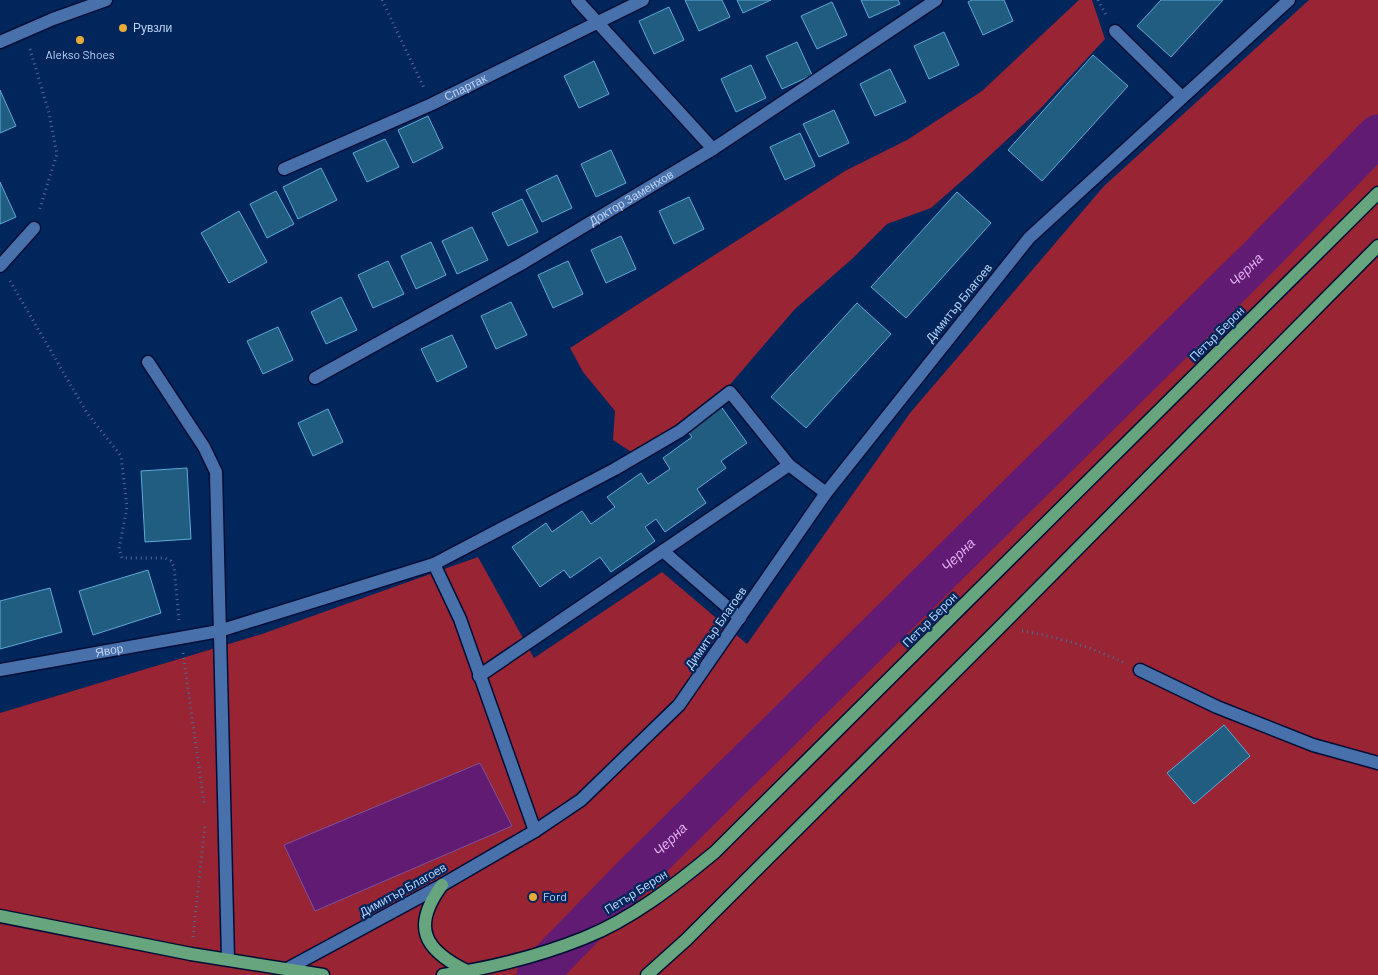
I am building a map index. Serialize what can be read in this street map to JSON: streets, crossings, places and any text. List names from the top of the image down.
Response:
{
  "streets": {
    "main road": ["Петър Берон"],
    "street": [
      "Спартак",
      "Доктор Заменхов",
      "Димитър Благоев",
      "Явор"
    ]
  },
  "water": ["Черна"],
  "places": ["Рувзли", "Alekso Shoes", "Ford"]
}
